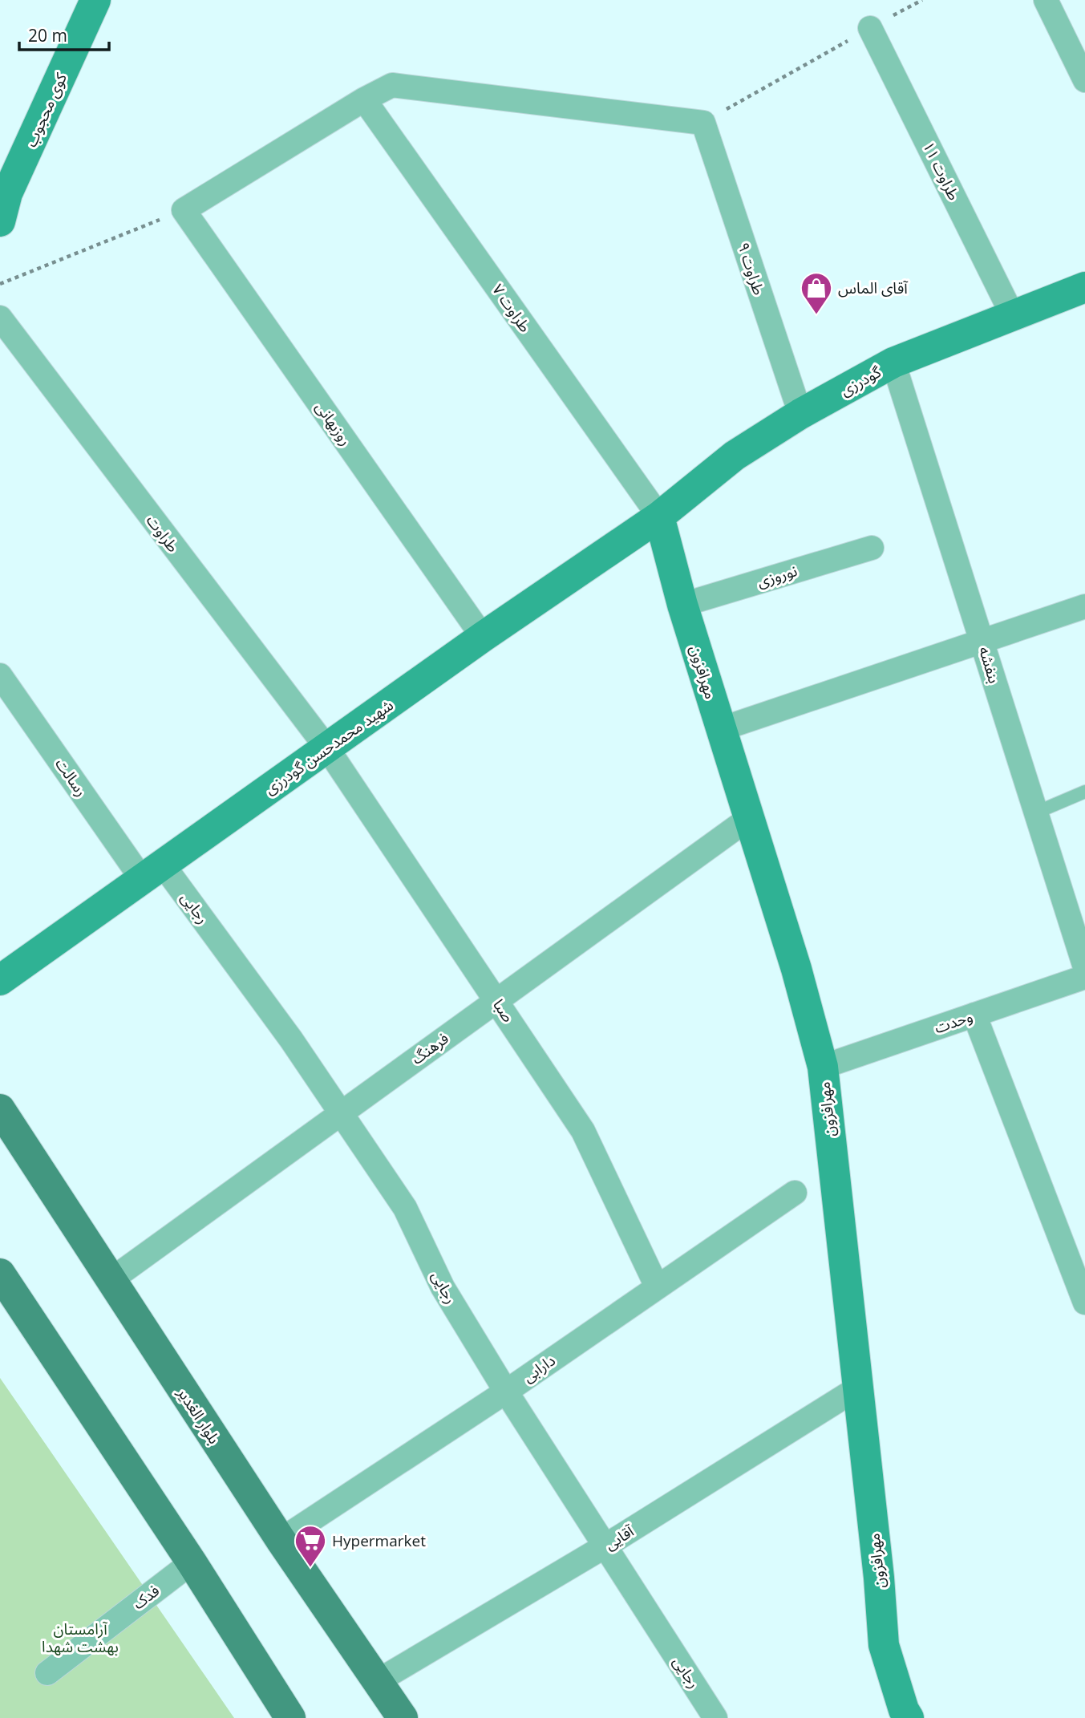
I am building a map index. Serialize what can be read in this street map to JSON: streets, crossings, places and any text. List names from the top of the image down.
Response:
{
  "streets": {
    "main road": ["بلوار الغدیر"],
    "street": [
      "کوی محجوب",
      "طراوت ۱۱",
      "طراوت ۹",
      "طراوت ۷",
      "گودرزی",
      "روزبهانی",
      "طراوت",
      "نوروزی",
      "بنفشه",
      "مهرافزون",
      "شهید محمدحسن گودرزی",
      "رسالت",
      "رجایی",
      "صبا",
      "وحدت",
      "فرهنگ",
      "دارابی",
      "آقایی",
      "فدک"
    ]
  },
  "crossings": [
    ["طراوت ۱۱", "گودرزی"],
    ["طراوت ۹", "گودرزی"],
    ["طراوت ۷", "گودرزی"],
    ["طراوت ۷", "مهرافزون"],
    ["طراوت ۷", "شهید محمدحسن گودرزی"],
    ["گودرزی", "بنفشه"],
    ["گودرزی", "مهرافزون"],
    ["گودرزی", "شهید محمدحسن گودرزی"],
    ["روزبهانی", "شهید محمدحسن گودرزی"],
    ["طراوت", "شهید محمدحسن گودرزی"],
    ["طراوت", "صبا"],
    ["نوروزی", "مهرافزون"],
    ["مهرافزون", "شهید محمدحسن گودرزی"],
    ["مهرافزون", "وحدت"],
    ["مهرافزون", "فرهنگ"],
    ["مهرافزون", "آقایی"],
    ["شهید محمدحسن گودرزی", "رسالت"],
    ["شهید محمدحسن گودرزی", "رجایی"],
    ["شهید محمدحسن گودرزی", "صبا"],
    ["رسالت", "رجایی"],
    ["رجایی", "فرهنگ"],
    ["رجایی", "دارابی"],
    ["رجایی", "آقایی"],
    ["صبا", "فرهنگ"],
    ["صبا", "دارابی"],
    ["فرهنگ", "بلوار الغدیر"],
    ["دارابی", "بلوار الغدیر"],
    ["بلوار الغدیر", "آقایی"]
  ],
  "parks": ["آرامستان بهشت شهدا"],
  "places": {
    "shop": ["آقای الماس"],
    "supermarket": ["Hypermarket"]
  },
  "scale_bar": "20 m"
}
